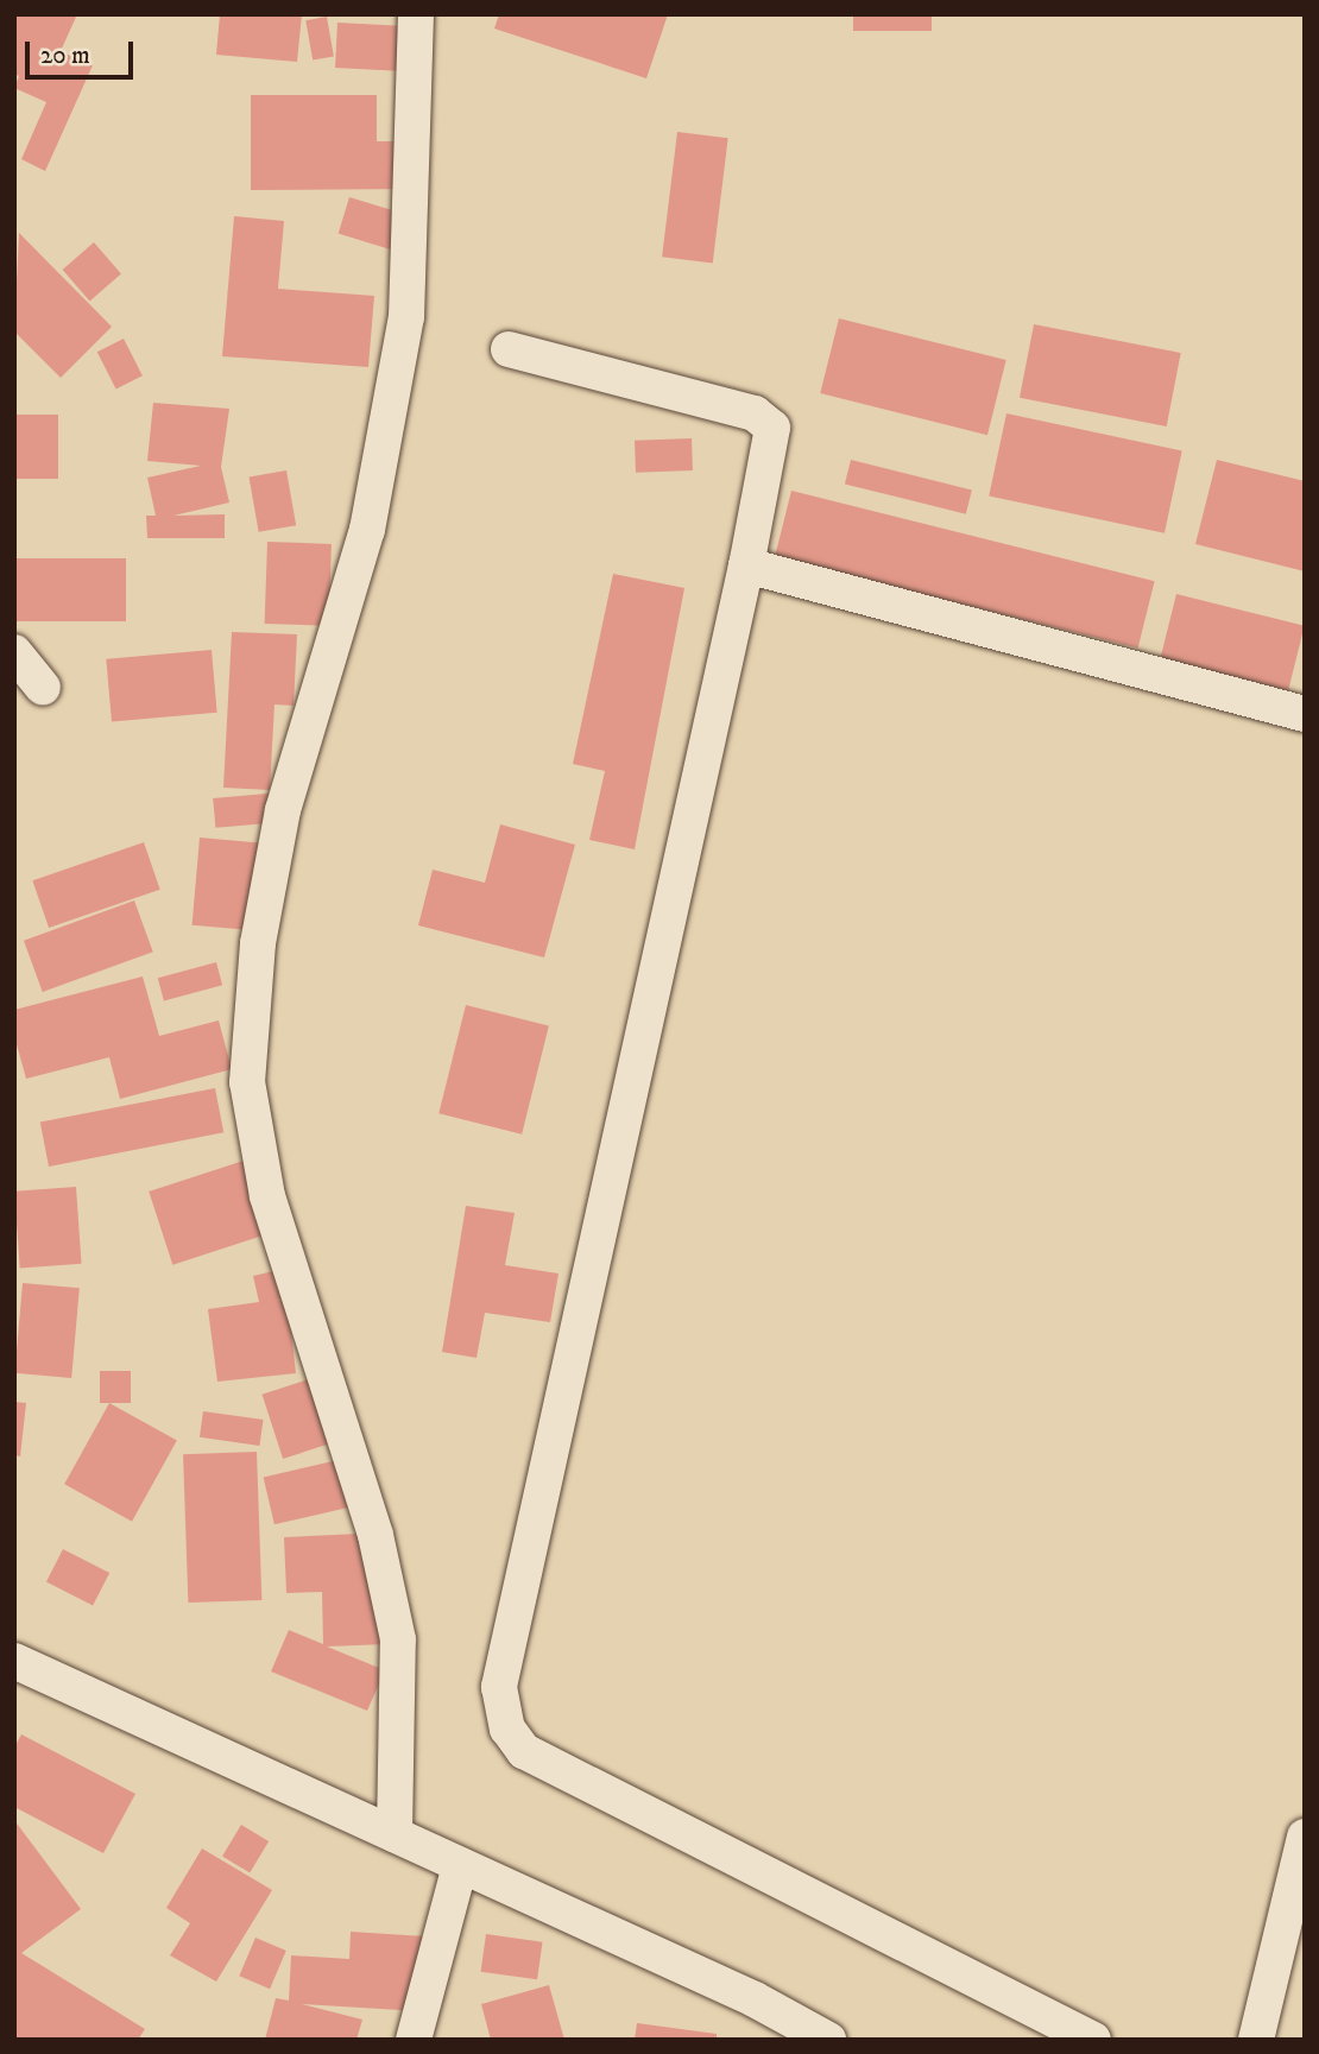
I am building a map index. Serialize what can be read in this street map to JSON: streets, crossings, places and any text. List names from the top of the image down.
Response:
{
  "scale_bar": "20 m"
}
